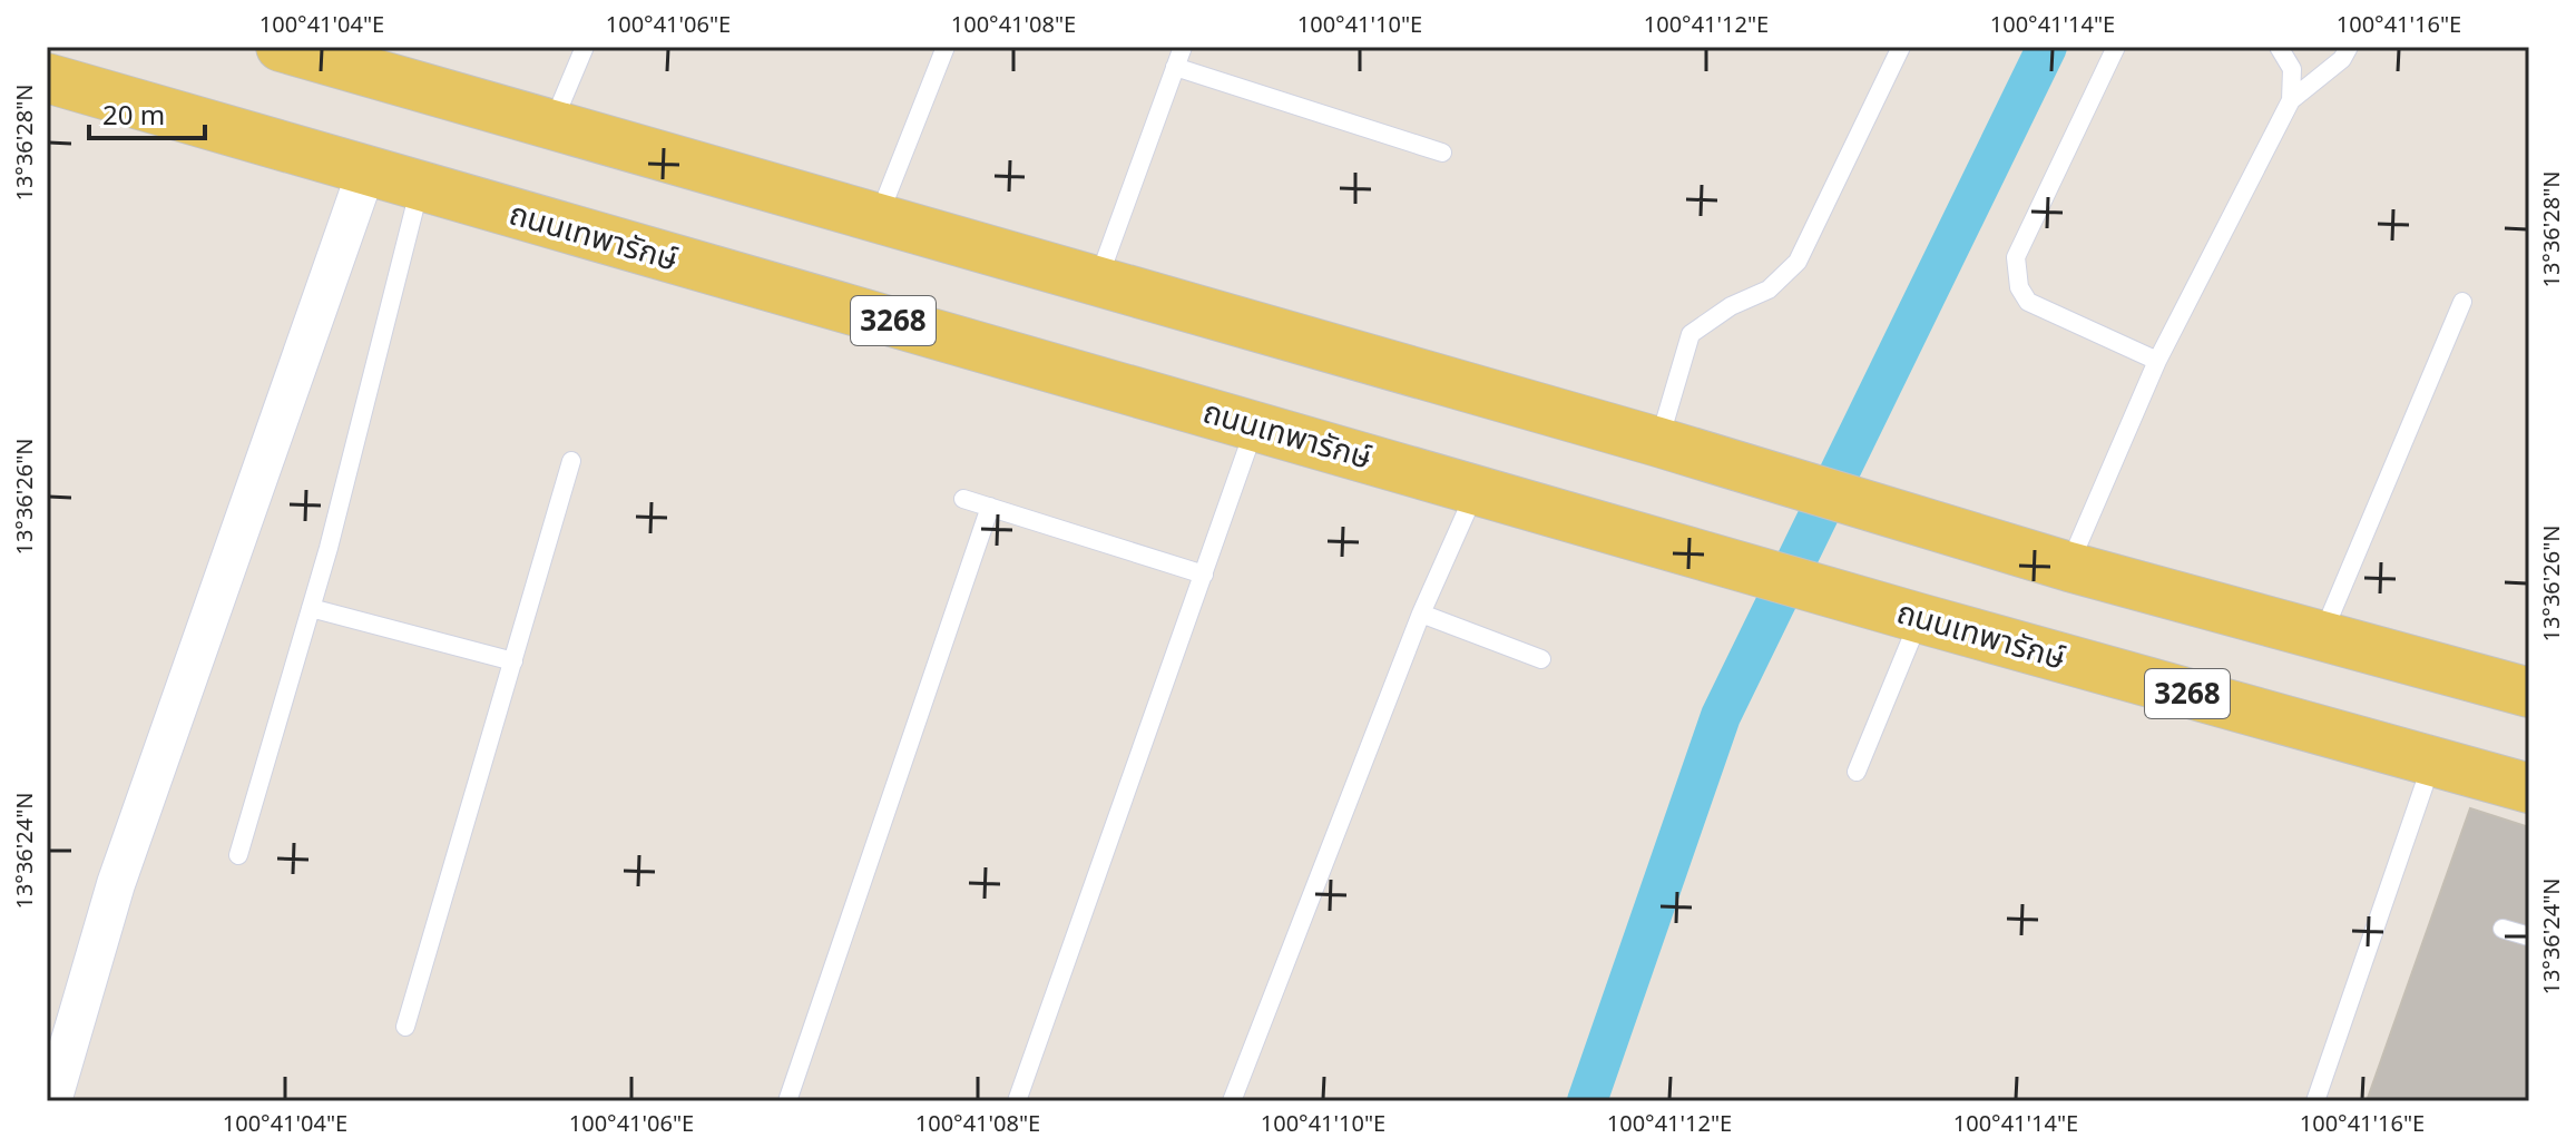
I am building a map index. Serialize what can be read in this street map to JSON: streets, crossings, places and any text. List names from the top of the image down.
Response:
{
  "streets": {
    "main road": ["ถนนเทพารักษ์", "3268"]
  },
  "scale_bar": "20 m",
  "coordinates": [
    "100°41'04\"E",
    "100°41'06\"E",
    "100°41'08\"E",
    "100°41'10\"E",
    "100°41'12\"E",
    "100°41'14\"E",
    "100°41'16\"E",
    "13°36'28\"N",
    "13°36'26\"N",
    "13°36'24\"N"
  ]
}
